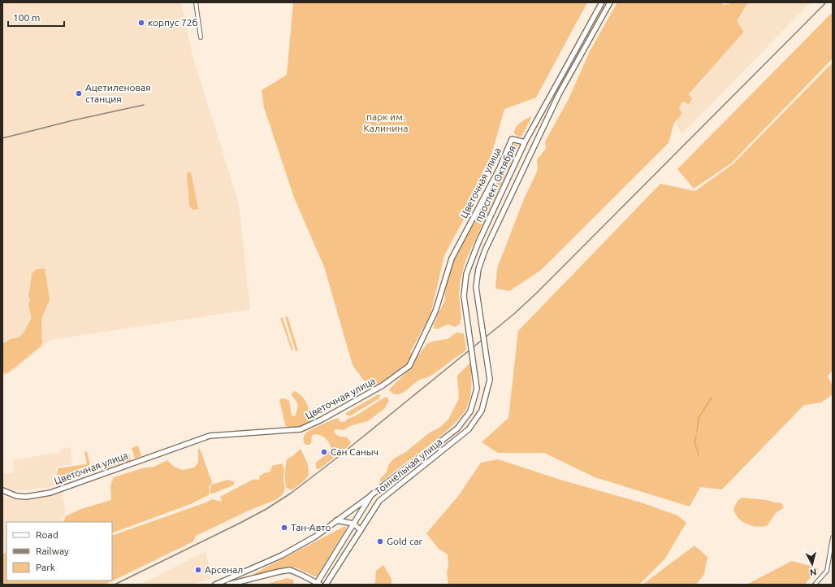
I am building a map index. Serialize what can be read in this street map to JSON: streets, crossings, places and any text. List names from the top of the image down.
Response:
{
  "streets": {
    "main road": ["Цветочная улица", "проспект Октября", "Тоннельная улица"]
  },
  "crossings": [
    ["Цветочная улица", "проспект Октября"],
    ["проспект Октября", "Тоннельная улица"]
  ],
  "parks": ["парк им. Калинина"],
  "places": [
    "корпус 72б",
    "Ацетиленовая станция",
    "Сан Саныч",
    "Тан-Авто",
    "Gold car",
    "Арсенал"
  ],
  "legend": ["Road", "Railway", "Park"],
  "scale_bar": "100 m",
  "north": "bottom"
}
